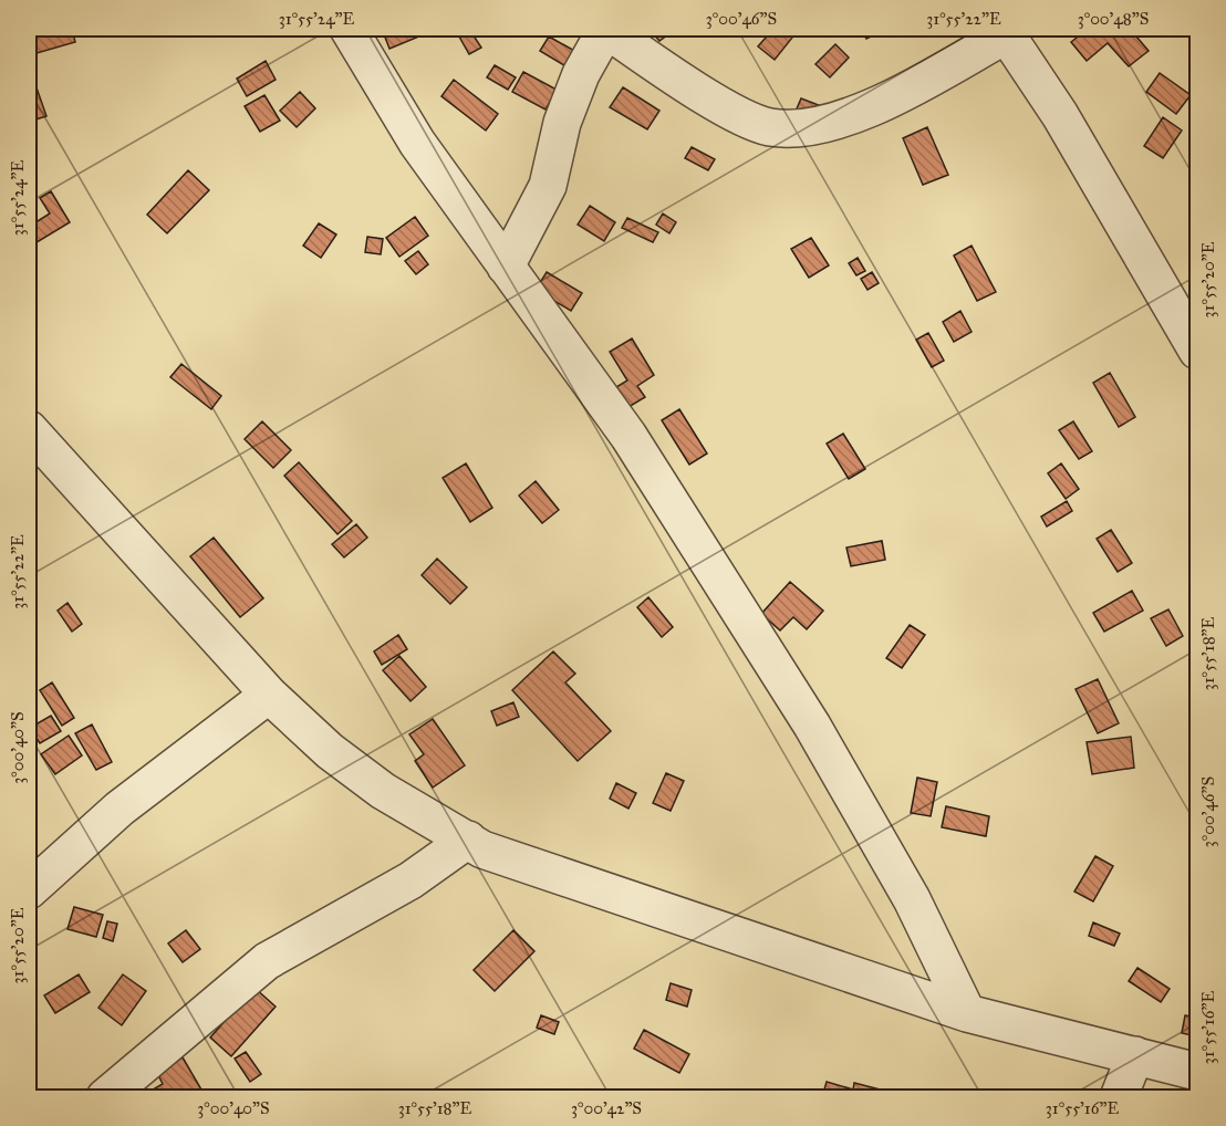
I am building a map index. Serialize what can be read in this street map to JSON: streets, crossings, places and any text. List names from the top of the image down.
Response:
{
  "coordinates": [
    "31°55'24\"E",
    "3°00'46\"S",
    "31°55'22\"E",
    "3°00'48\"S",
    "31°55'20\"E",
    "31°55'18\"E",
    "3°00'40\"S",
    "31°55'16\"E",
    "3°00'42\"S"
  ]
}
